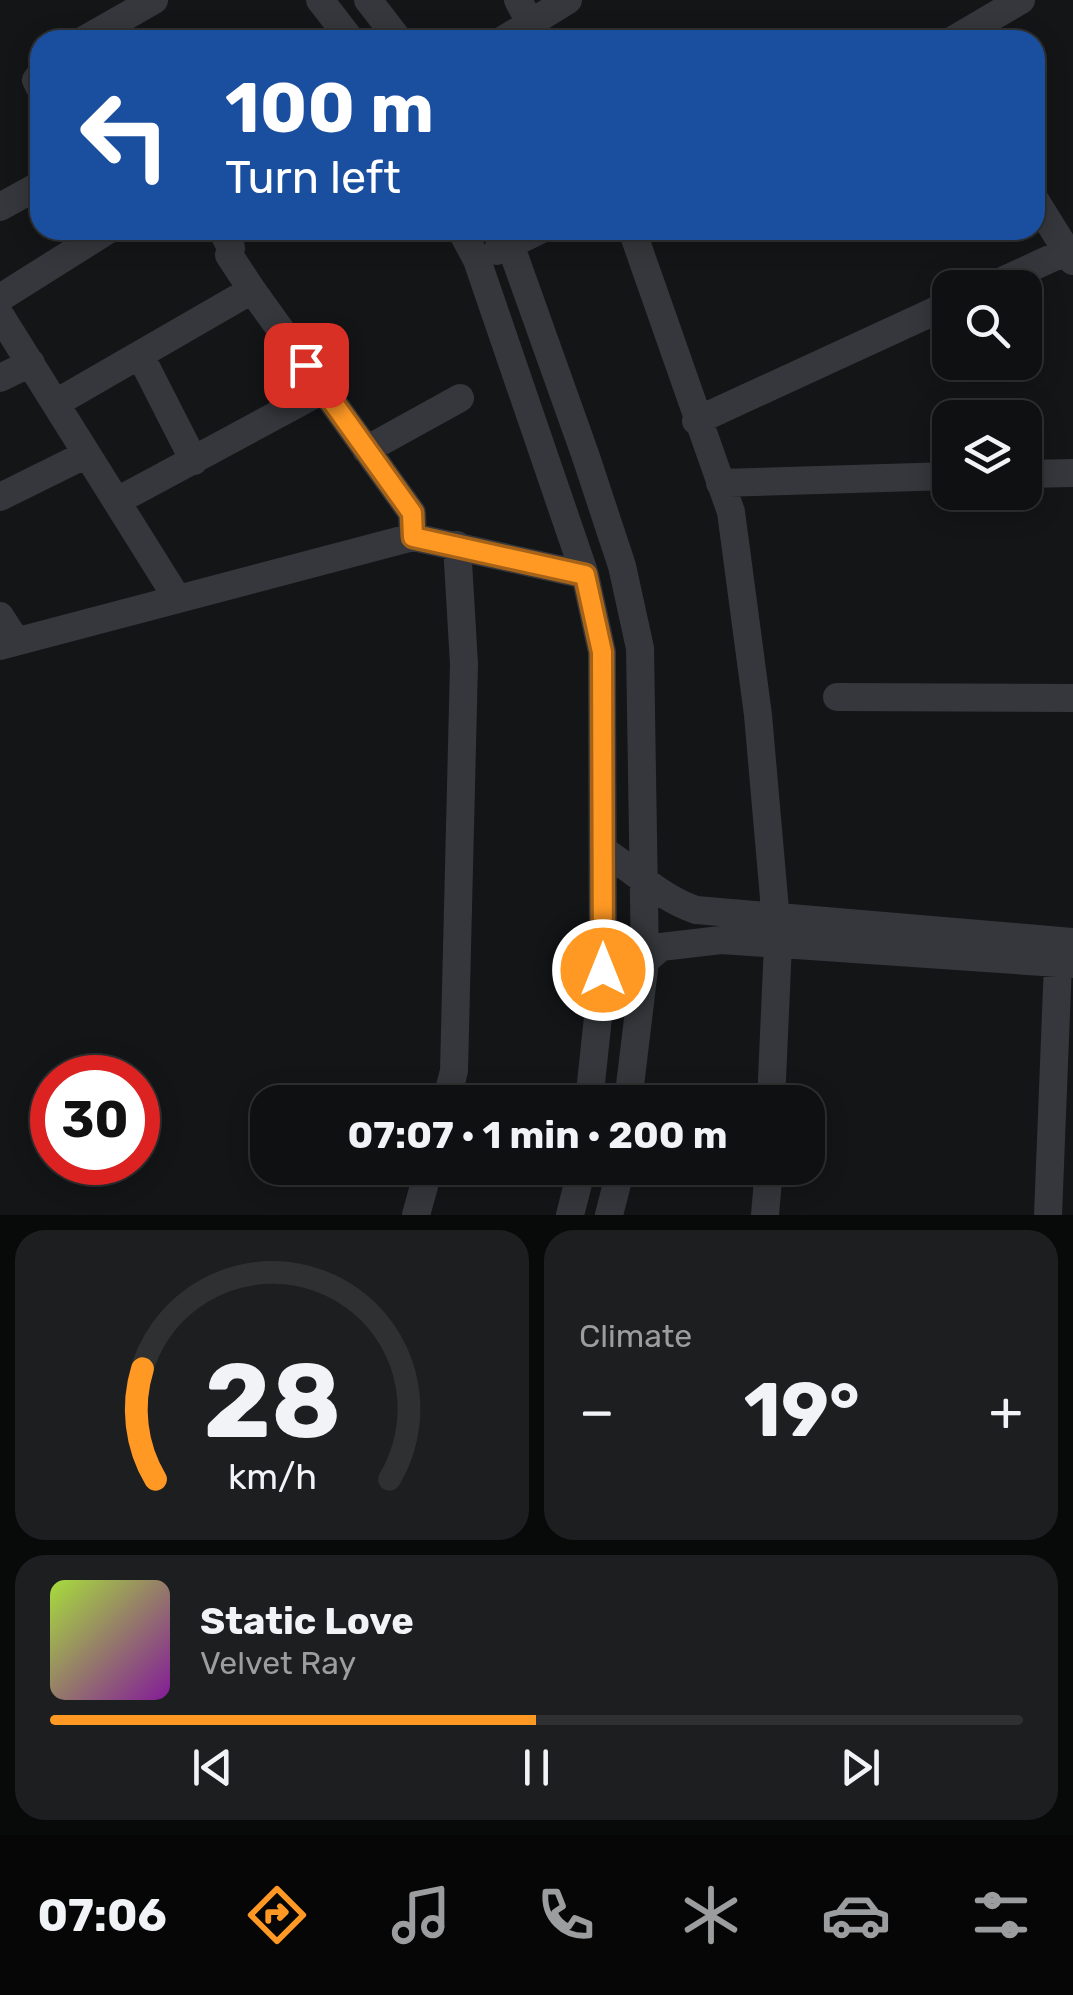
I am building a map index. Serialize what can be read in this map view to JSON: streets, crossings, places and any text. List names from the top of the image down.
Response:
{
  "page": {
    "turn": ["100 m", "Turn left"],
    "limit": "30",
    "trip": "07:07 · 1 min · 200 m",
    "tile": "Climate",
    "heat": ["−", "19°", "+"],
    "song": ["Static Love", "Velvet Ray"],
    "tabs": "07:06",
    "gauge": ["28", "km/h"]
  }
}
